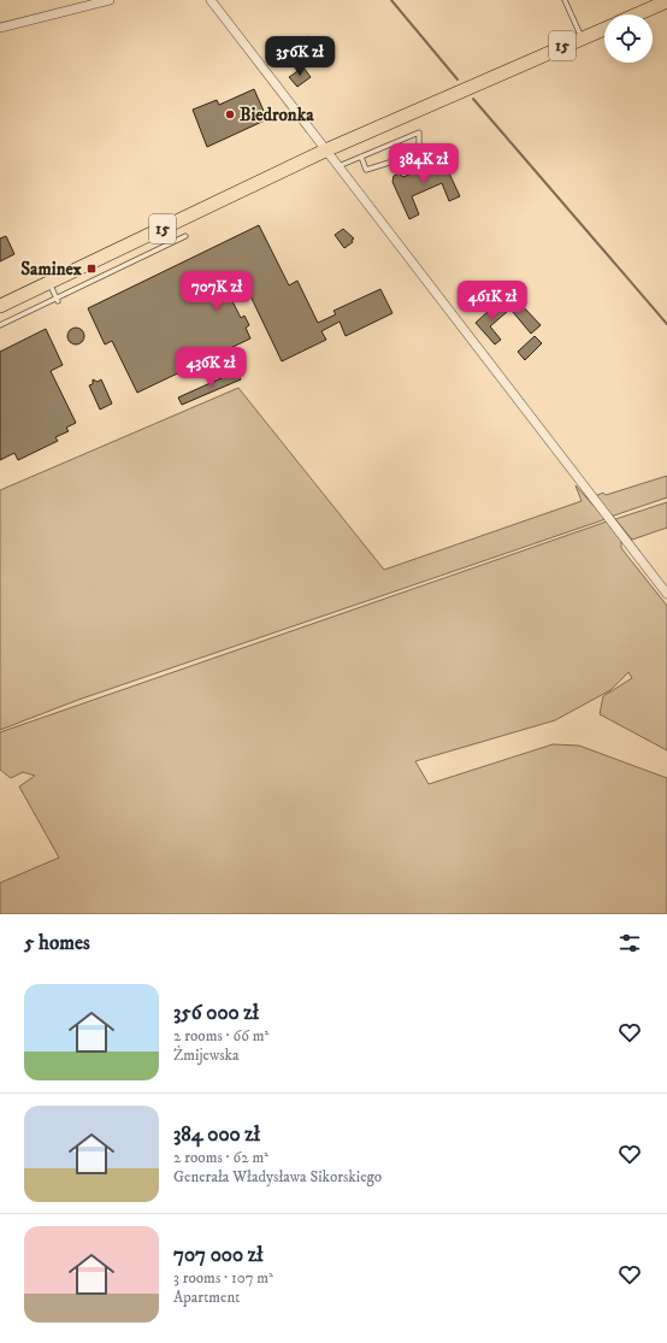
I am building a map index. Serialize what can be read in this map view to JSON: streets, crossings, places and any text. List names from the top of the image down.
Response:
{
  "streets": {
    "main road": ["15"]
  },
  "places": {
    "other": ["Biedronka"],
    "transit": ["Saminex"]
  },
  "page": {
    "price": [
      "356K zł",
      "384K zł",
      "707K zł",
      "461K zł",
      "436K zł"
    ],
    "heading": "5 homes",
    "list": [
      {
        "name": "356 000 zł",
        "note": "2 rooms · 66 m² · Żmijewska"
      },
      {
        "name": "384 000 zł",
        "note": "2 rooms · 62 m² · Generała Władysława Sikorskiego"
      },
      {
        "name": "707 000 zł",
        "note": "3 rooms · 107 m² · Apartment"
      }
    ]
  }
}
